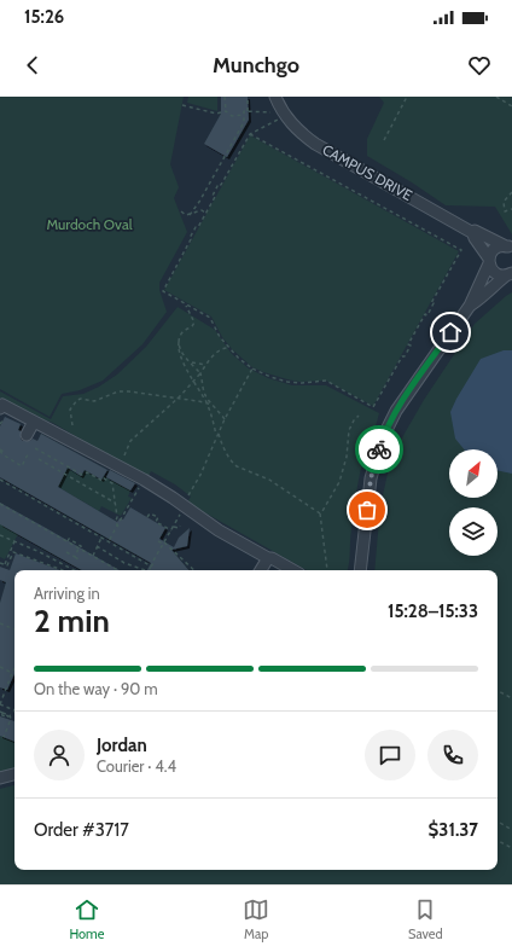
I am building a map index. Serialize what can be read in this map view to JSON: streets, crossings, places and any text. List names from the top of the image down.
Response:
{
  "streets": {
    "street": ["CAMPUS DRIVE"]
  },
  "parks": ["Murdoch Oval"],
  "north": "top right",
  "page": {
    "status": "15:26",
    "header": "Munchgo",
    "heading": ["2 min", "Arriving in", "15:28–15:33"],
    "panel": [
      "Jordan",
      "Courier · 4.4",
      "Order #3717",
      "$31.37"
    ],
    "bar": "On the way · 90 m",
    "tabs": ["Home", "Map", "Saved"]
  }
}
